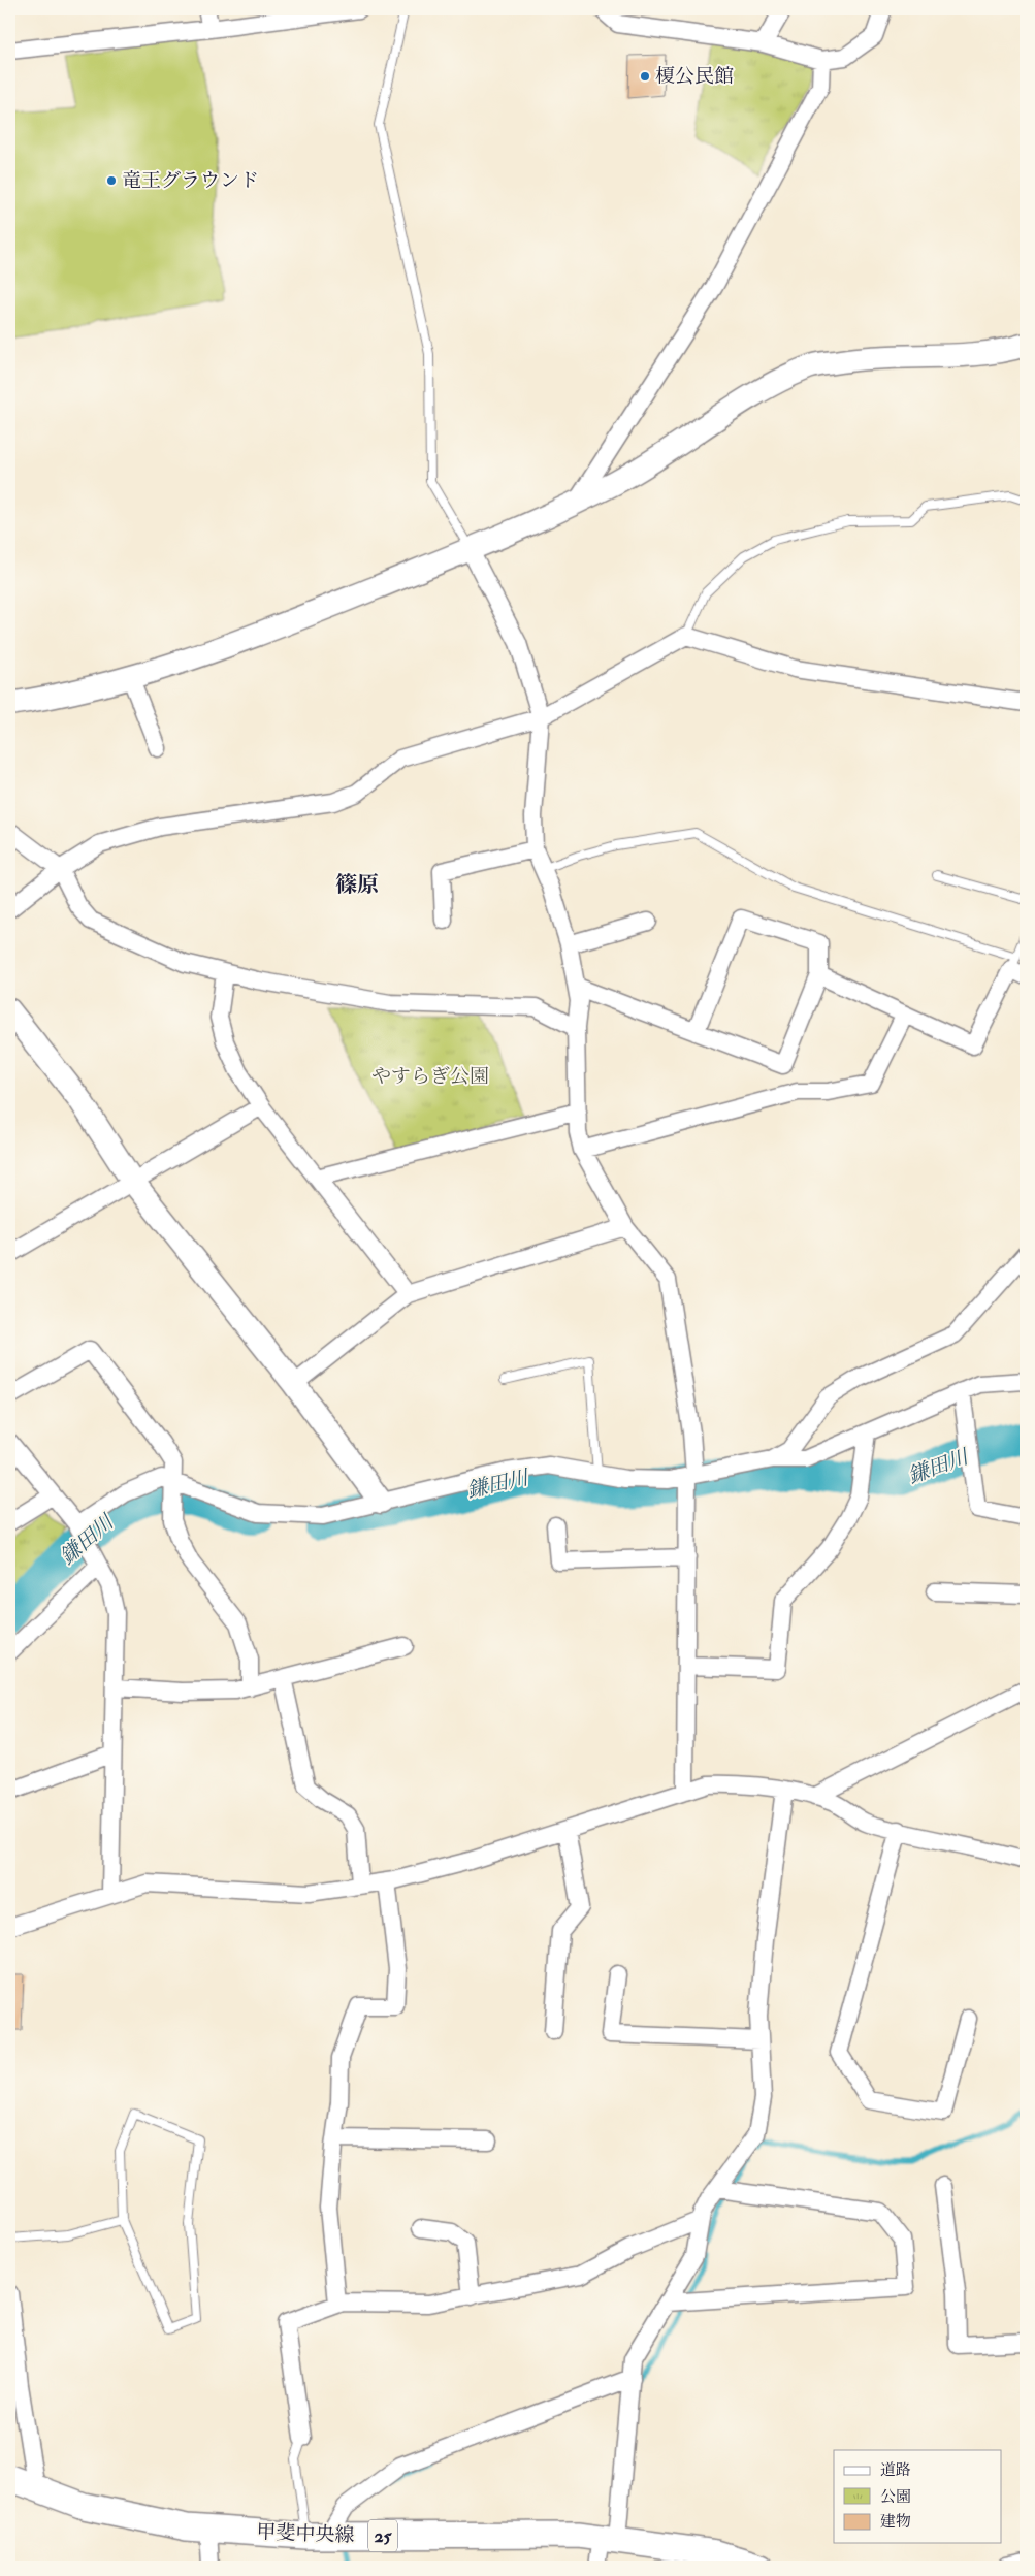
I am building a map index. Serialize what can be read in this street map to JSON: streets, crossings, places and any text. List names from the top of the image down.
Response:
{
  "streets": {
    "main road": ["甲斐中央線", "25"]
  },
  "districts": ["篠原"],
  "water": ["鎌田川"],
  "parks": ["やすらぎ公園"],
  "places": ["榎公民館", "竜王グラウンド"],
  "legend": ["道路", "公園", "建物"]
}
